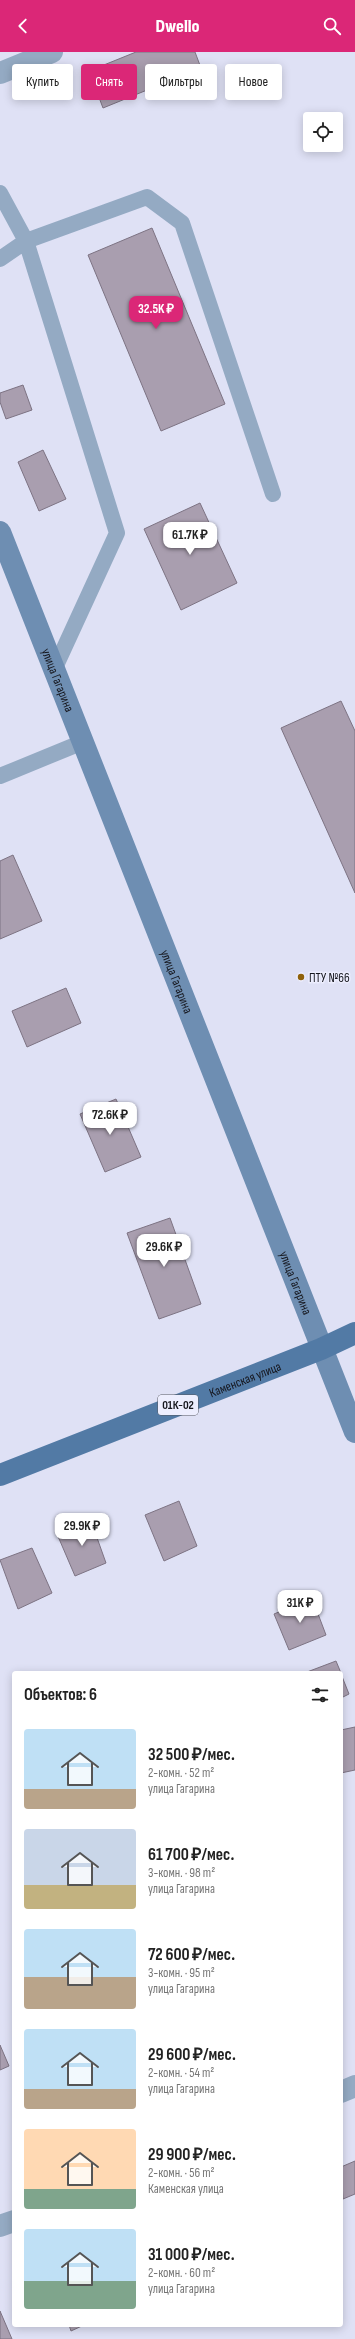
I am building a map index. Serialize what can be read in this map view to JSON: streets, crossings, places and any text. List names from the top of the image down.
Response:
{
  "streets": {
    "main road": ["Каменская улица", "01К-02"],
    "street": ["улица Гагарина"]
  },
  "crossings": [
    ["улица Гагарина", "Каменская улица"]
  ],
  "places": ["ПТУ №66"],
  "page": {
    "header": "Dwello",
    "chip": [
      "Купить",
      "Снять",
      "Фильтры",
      "Новое"
    ],
    "price": [
      "32.5K ₽",
      "61.7K ₽",
      "72.6K ₽",
      "29.6K ₽",
      "29.9K ₽",
      "31K ₽"
    ],
    "heading": "Объектов: 6",
    "list": [
      {
        "name": "32 500 ₽/мес.",
        "note": "2-комн. · 52 m² · улица Гагарина"
      },
      {
        "name": "61 700 ₽/мес.",
        "note": "3-комн. · 98 m² · улица Гагарина"
      },
      {
        "name": "72 600 ₽/мес.",
        "note": "3-комн. · 95 m² · улица Гагарина"
      },
      {
        "name": "29 600 ₽/мес.",
        "note": "2-комн. · 54 m² · улица Гагарина"
      },
      {
        "name": "29 900 ₽/мес.",
        "note": "2-комн. · 56 m² · Каменская улица"
      },
      {
        "name": "31 000 ₽/мес.",
        "note": "2-комн. · 60 m² · улица Гагарина"
      }
    ]
  }
}
